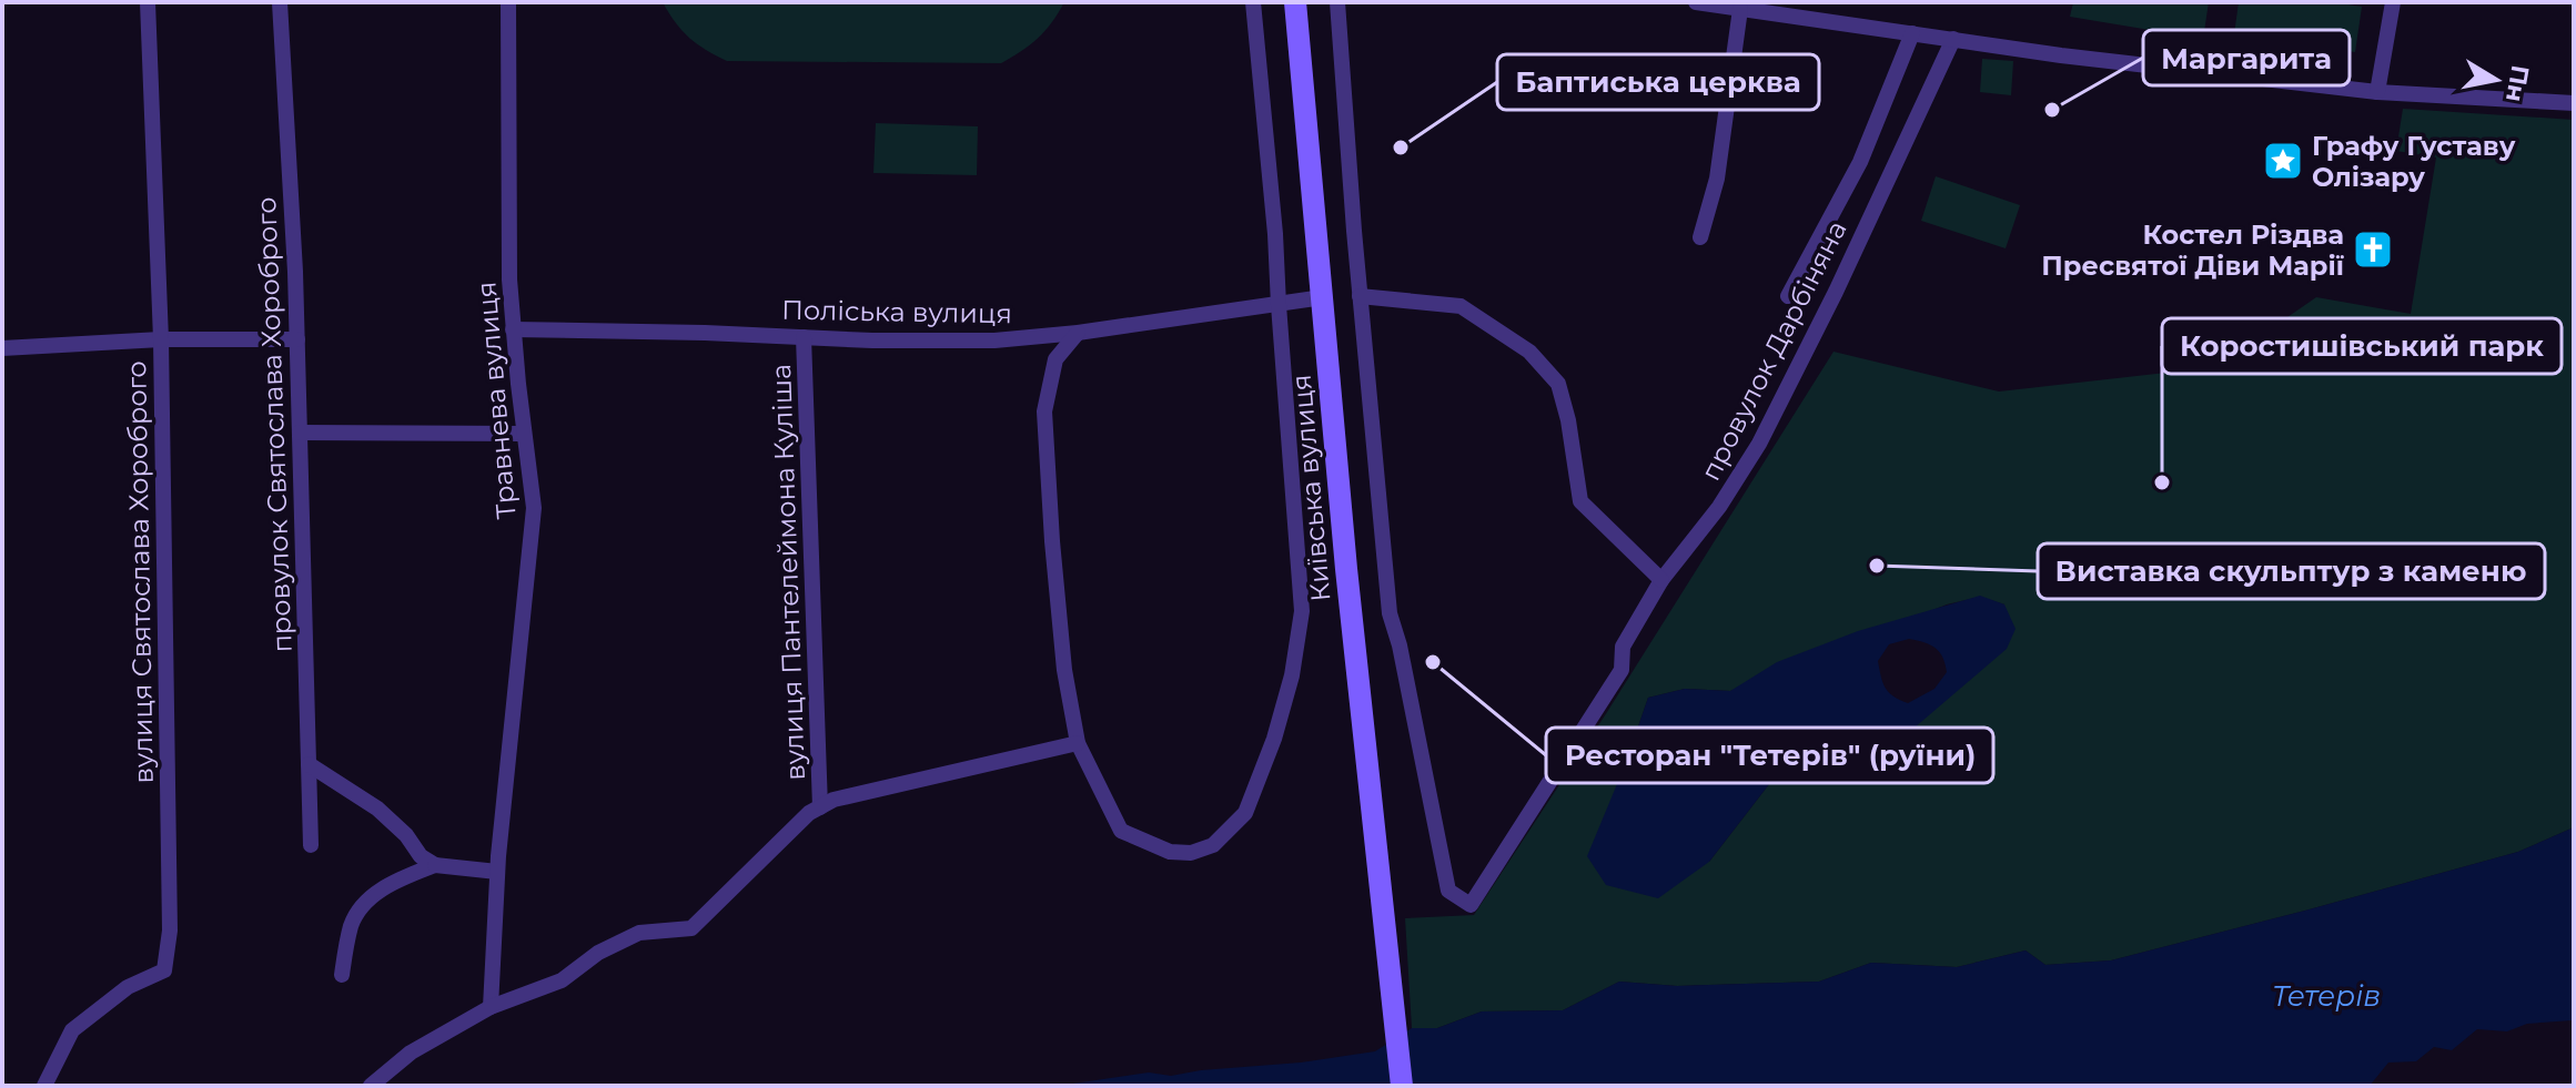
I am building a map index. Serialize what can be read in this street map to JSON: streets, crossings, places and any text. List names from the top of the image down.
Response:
{
  "streets": {
    "main road": ["Київська вулиця"],
    "street": [
      "Поліська вулиця",
      "провулок Дарбіняна",
      "Травнева вулиця",
      "провулок Святослава Хороброго",
      "вулиця Святослава Хороброго",
      "вулиця Пантелеймона Куліша"
    ]
  },
  "crossings": [
    ["Поліська вулиця", "Травнева вулиця"],
    ["Поліська вулиця", "Київська вулиця"],
    ["Поліська вулиця", "вулиця Пантелеймона Куліша"]
  ],
  "water": ["Тетерів"],
  "places": {
    "other": [
      "Маргарита",
      "Баптиська церква",
      "Коростишівський парк",
      "Виставка скульптур з каменю",
      "Ресторан \"Тетерів\" (руїни)"
    ],
    "place": ["Графу Густаву Олізару"],
    "church": ["Костел Різдва Пресвятої Діви Марії"]
  },
  "north": "right"
}
